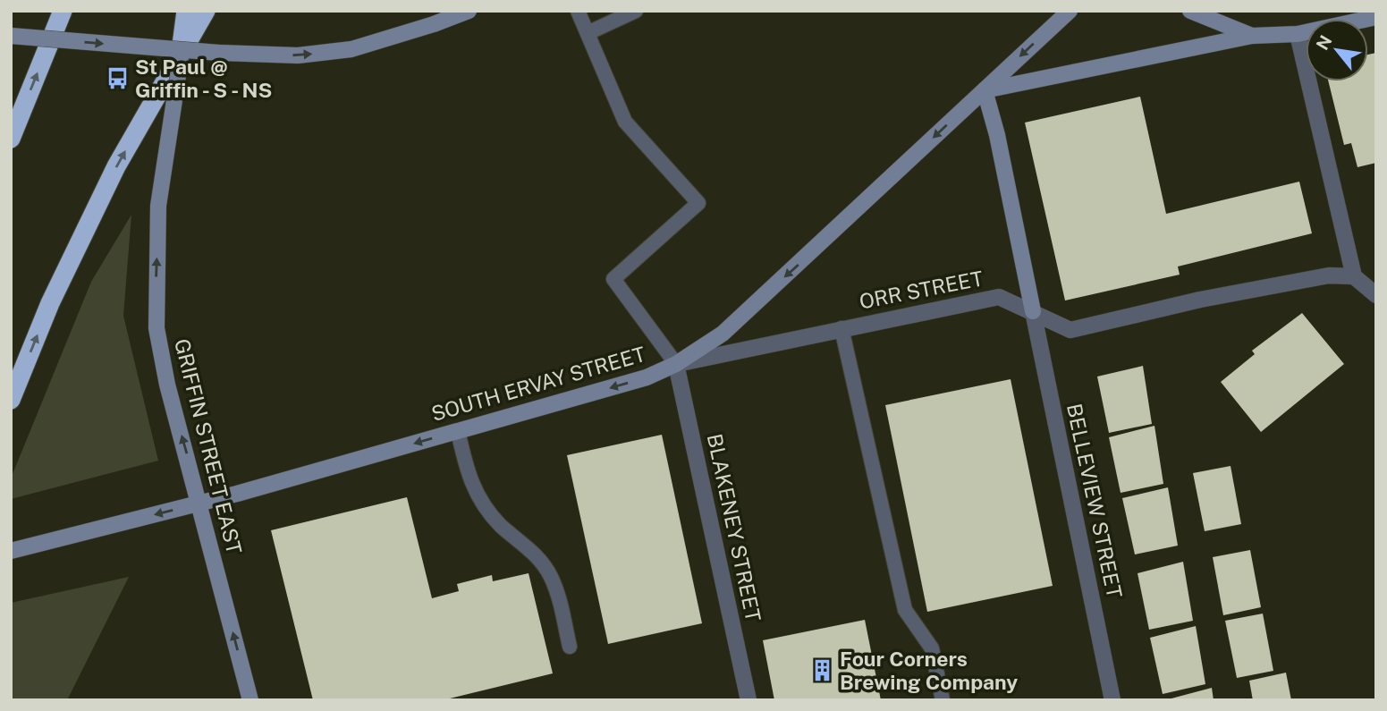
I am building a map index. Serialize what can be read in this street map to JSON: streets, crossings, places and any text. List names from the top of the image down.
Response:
{
  "streets": {
    "main road": ["SOUTH ERVAY STREET", "GRIFFIN STREET EAST"],
    "street": ["ORR STREET", "BELLEVIEW STREET", "BLAKENEY STREET"]
  },
  "crossings": [
    ["ORR STREET", "SOUTH ERVAY STREET"],
    ["ORR STREET", "BELLEVIEW STREET"],
    ["ORR STREET", "BLAKENEY STREET"],
    ["SOUTH ERVAY STREET", "GRIFFIN STREET EAST"],
    ["SOUTH ERVAY STREET", "BLAKENEY STREET"]
  ],
  "one_way": ["SOUTH ERVAY STREET", "GRIFFIN STREET EAST"],
  "places": {
    "bus stop": ["St Paul @ Griffin - S - NS"],
    "building": ["Four Corners Brewing Company"]
  },
  "north": "top left"
}
